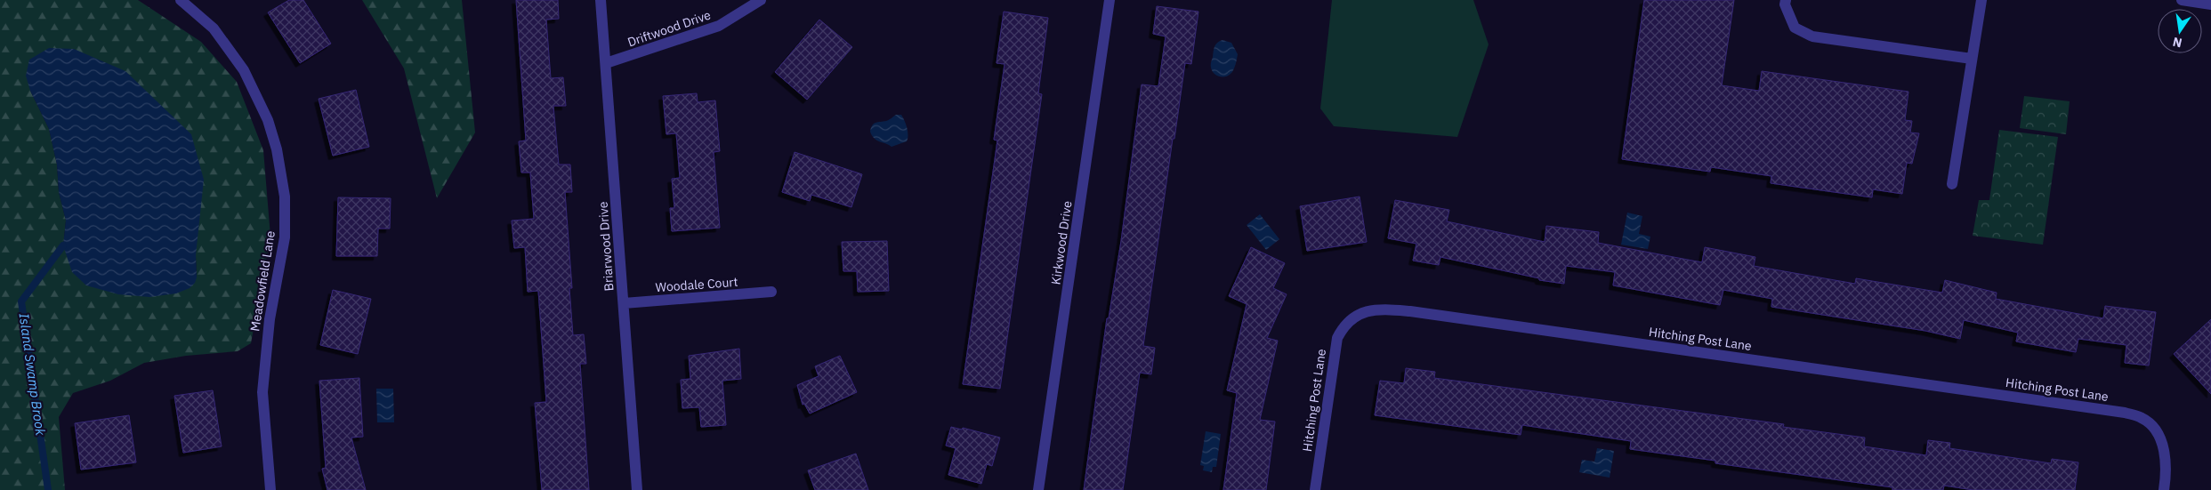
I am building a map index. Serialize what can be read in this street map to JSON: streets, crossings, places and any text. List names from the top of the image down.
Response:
{
  "streets": {
    "street": [
      "Driftwood Drive",
      "Kirkwood Drive",
      "Briarwood Drive",
      "Meadowfield Lane",
      "Woodale Court",
      "Hitching Post Lane"
    ]
  },
  "crossings": [
    ["Driftwood Drive", "Briarwood Drive"],
    ["Briarwood Drive", "Woodale Court"]
  ],
  "water": ["Island Swamp Brook"],
  "north": "bottom"
}
